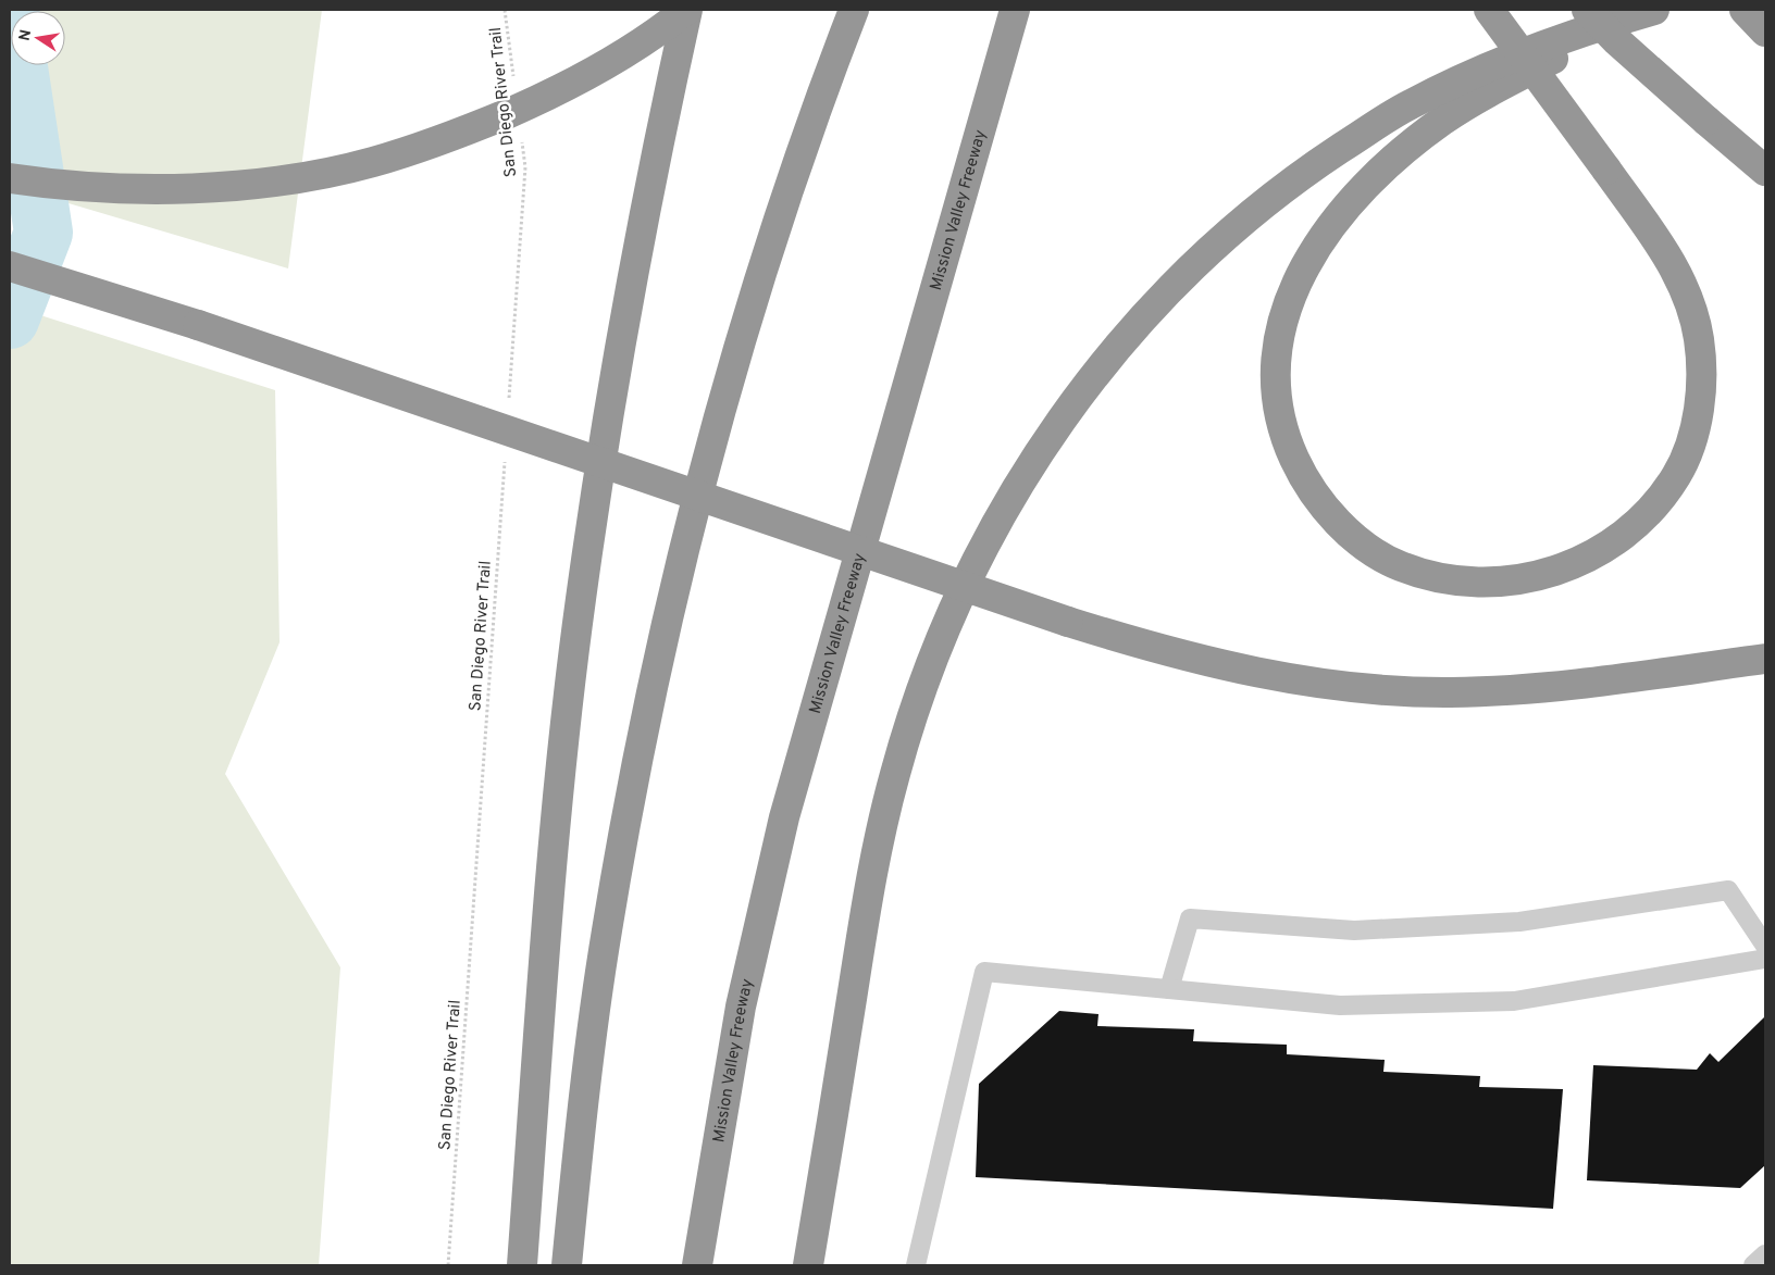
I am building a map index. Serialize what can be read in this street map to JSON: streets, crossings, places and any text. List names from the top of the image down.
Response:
{
  "streets": {
    "highway": ["Mission Valley Freeway"],
    "path": ["San Diego River Trail"]
  },
  "north": "left"
}
